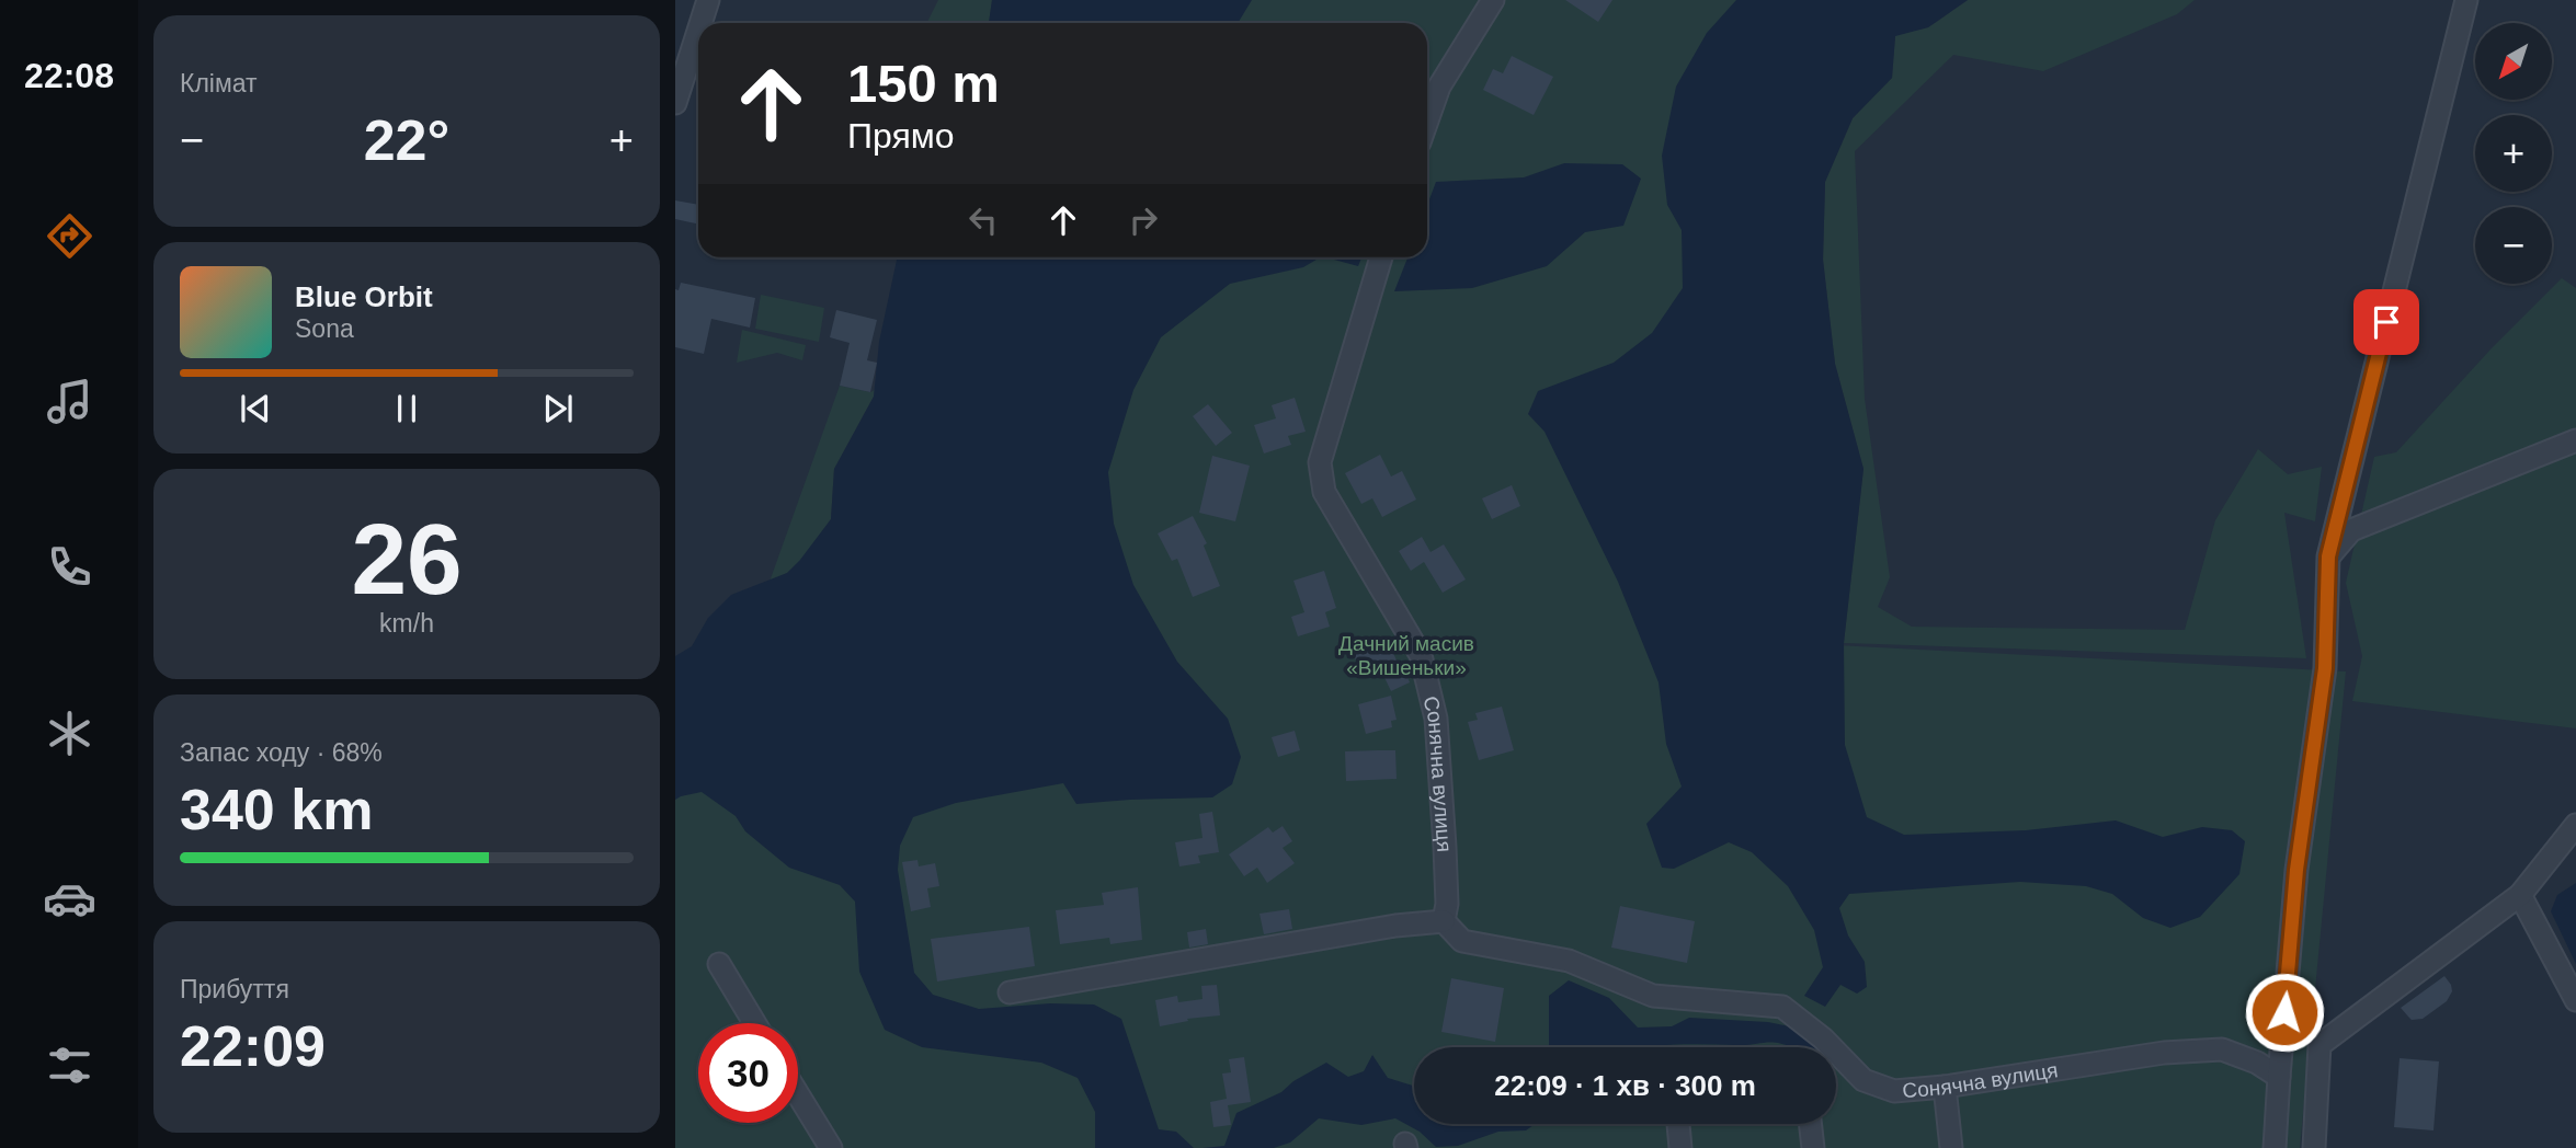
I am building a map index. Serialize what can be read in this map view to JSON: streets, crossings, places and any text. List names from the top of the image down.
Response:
{
  "streets": {
    "street": ["Сонячна вулиця"]
  },
  "parks": ["Дачний масив «Вишеньки»"],
  "north": "bottom left",
  "page": {
    "tabs": "22:08",
    "tile": [
      "Клімат",
      ["26", "km/h"],
      ["Запас ходу · 68%", "340 km"],
      ["Прибуття", "22:09"]
    ],
    "map_buttons": ["+", "−"],
    "turn": ["150 m", "Прямо"],
    "heat": ["−", "22°", "+"],
    "song": ["Blue Orbit", "Sona"],
    "limit": "30",
    "trip": "22:09 · 1 хв · 300 m"
  }
}
